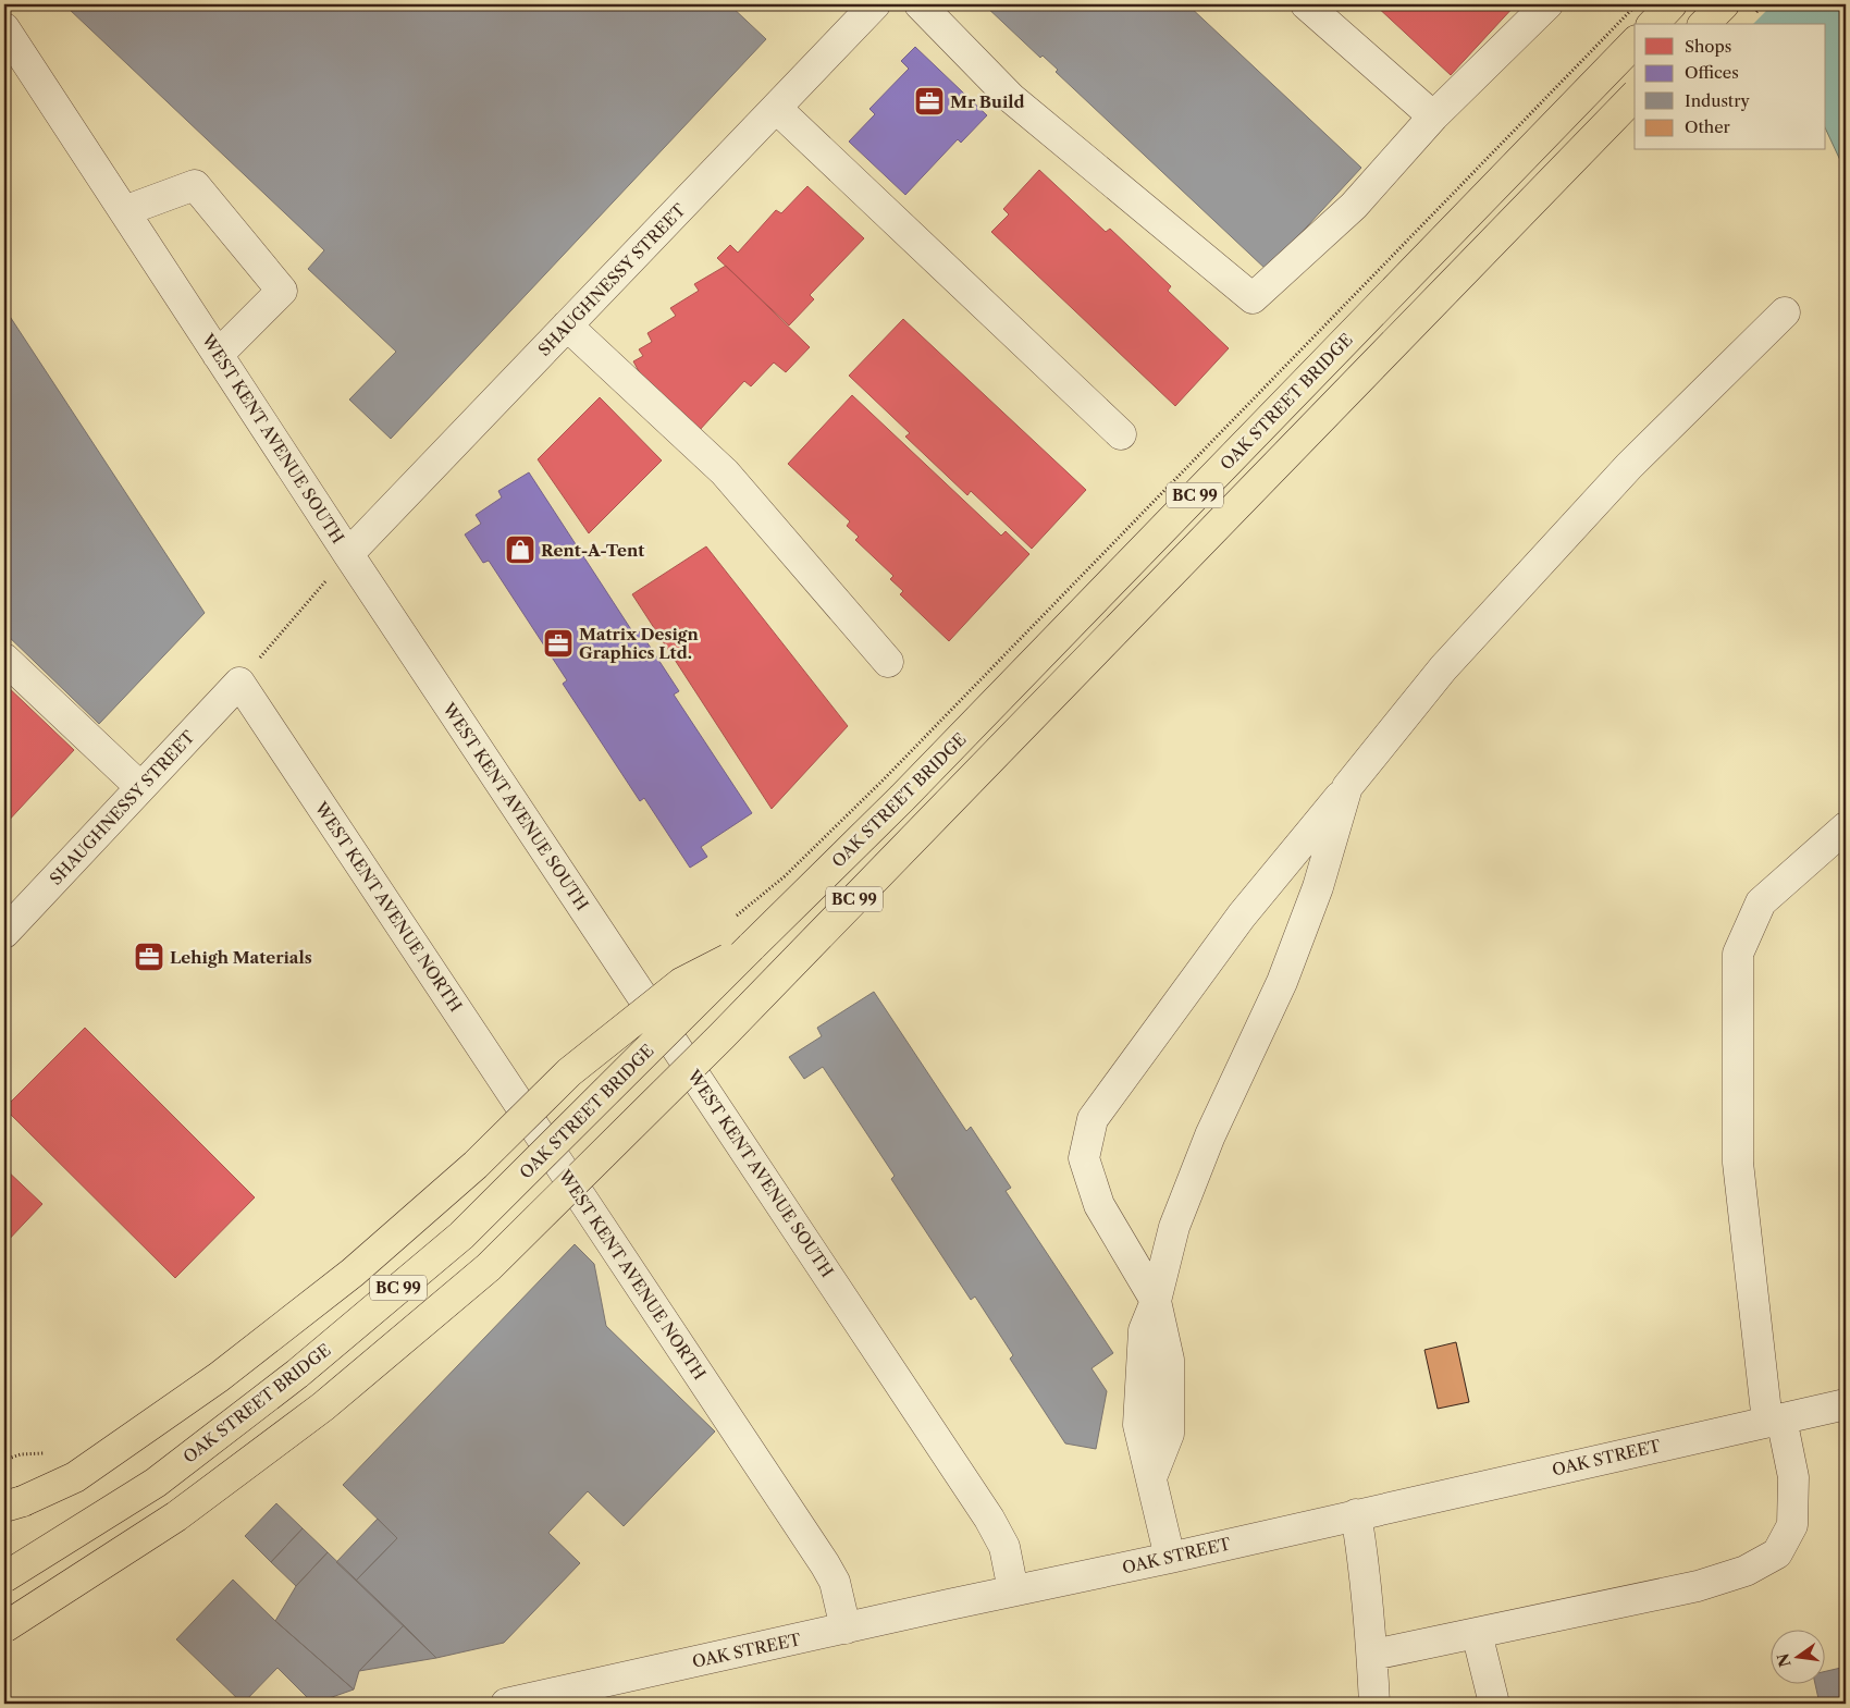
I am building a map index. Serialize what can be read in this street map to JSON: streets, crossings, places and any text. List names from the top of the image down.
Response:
{
  "streets": {
    "highway": ["OAK STREET BRIDGE", "BC 99"],
    "street": [
      "SHAUGHNESSY STREET",
      "WEST KENT AVENUE SOUTH",
      "WEST KENT AVENUE NORTH",
      "OAK STREET"
    ]
  },
  "crossings": [
    ["SHAUGHNESSY STREET", "WEST KENT AVENUE SOUTH"],
    ["SHAUGHNESSY STREET", "WEST KENT AVENUE NORTH"],
    ["WEST KENT AVENUE SOUTH", "OAK STREET"],
    ["WEST KENT AVENUE NORTH", "OAK STREET"]
  ],
  "places": {
    "office": ["Mr Build", "Matrix Design Graphics Ltd.", "Lehigh Materials"],
    "shop": ["Rent-A-Tent"]
  },
  "legend": [
    "Shops",
    "Offices",
    "Industry",
    "Other"
  ],
  "north": "left"
}
